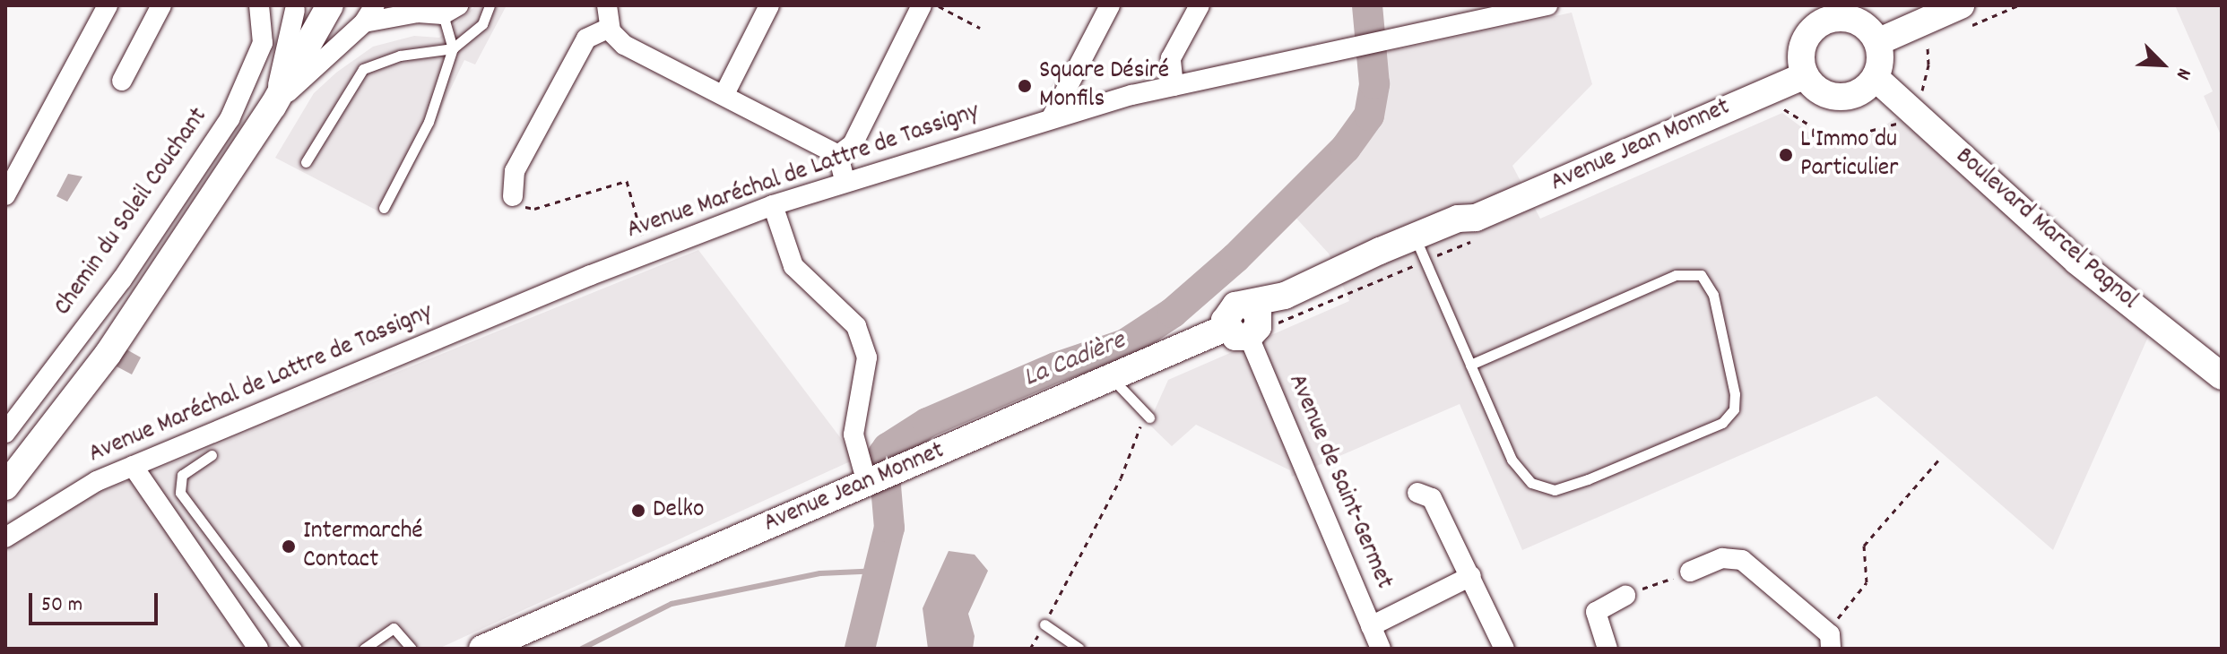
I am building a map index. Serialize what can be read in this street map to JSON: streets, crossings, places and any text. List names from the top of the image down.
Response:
{
  "streets": {
    "street": [
      "Avenue Jean Monnet",
      "Avenue Maréchal de Lattre de Tassigny",
      "Chemin du Soleil Couchant",
      "Boulevard Marcel Pagnol",
      "Avenue de Saint-Germet"
    ]
  },
  "crossings": [
    ["Avenue Jean Monnet", "Boulevard Marcel Pagnol"],
    ["Avenue Jean Monnet", "Avenue de Saint-Germet"]
  ],
  "water": ["La Cadière"],
  "places": [
    "Square Désiré Monfils",
    "L'Immo du Particulier",
    "Delko",
    "Intermarché Contact"
  ],
  "scale_bar": "50 m",
  "north": "bottom right"
}
